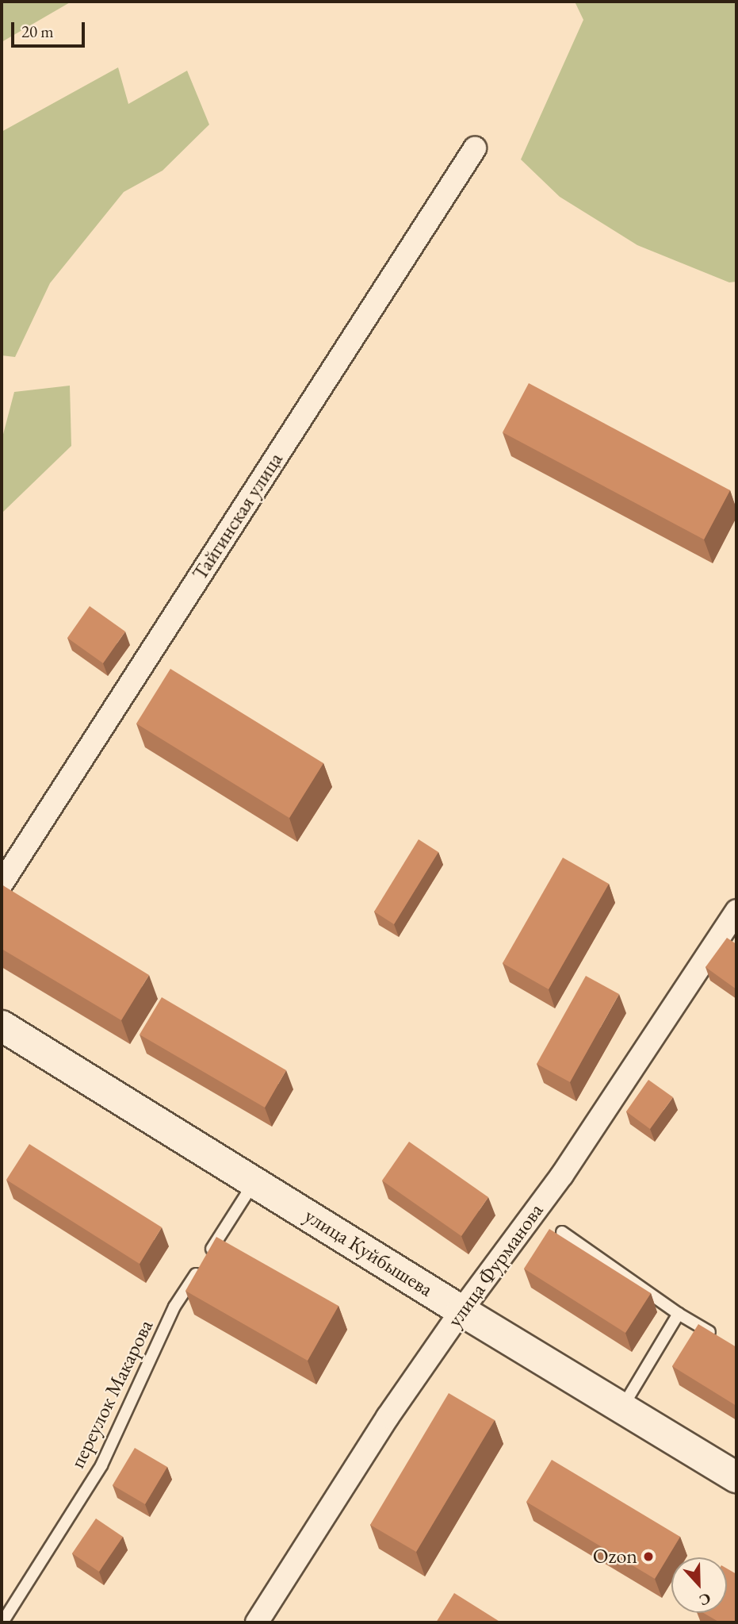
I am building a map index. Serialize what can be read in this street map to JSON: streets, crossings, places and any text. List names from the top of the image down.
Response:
{
  "streets": {
    "street": ["Тайгинская улица", "улица Куйбышева", "улица Фурманова"],
    "lane": ["переулок Макарова"]
  },
  "crossings": [
    ["улица Куйбышева", "улица Фурманова"],
    ["улица Куйбышева", "переулок Макарова"]
  ],
  "places": ["Ozon"],
  "scale_bar": "20 m",
  "north": "bottom"
}
